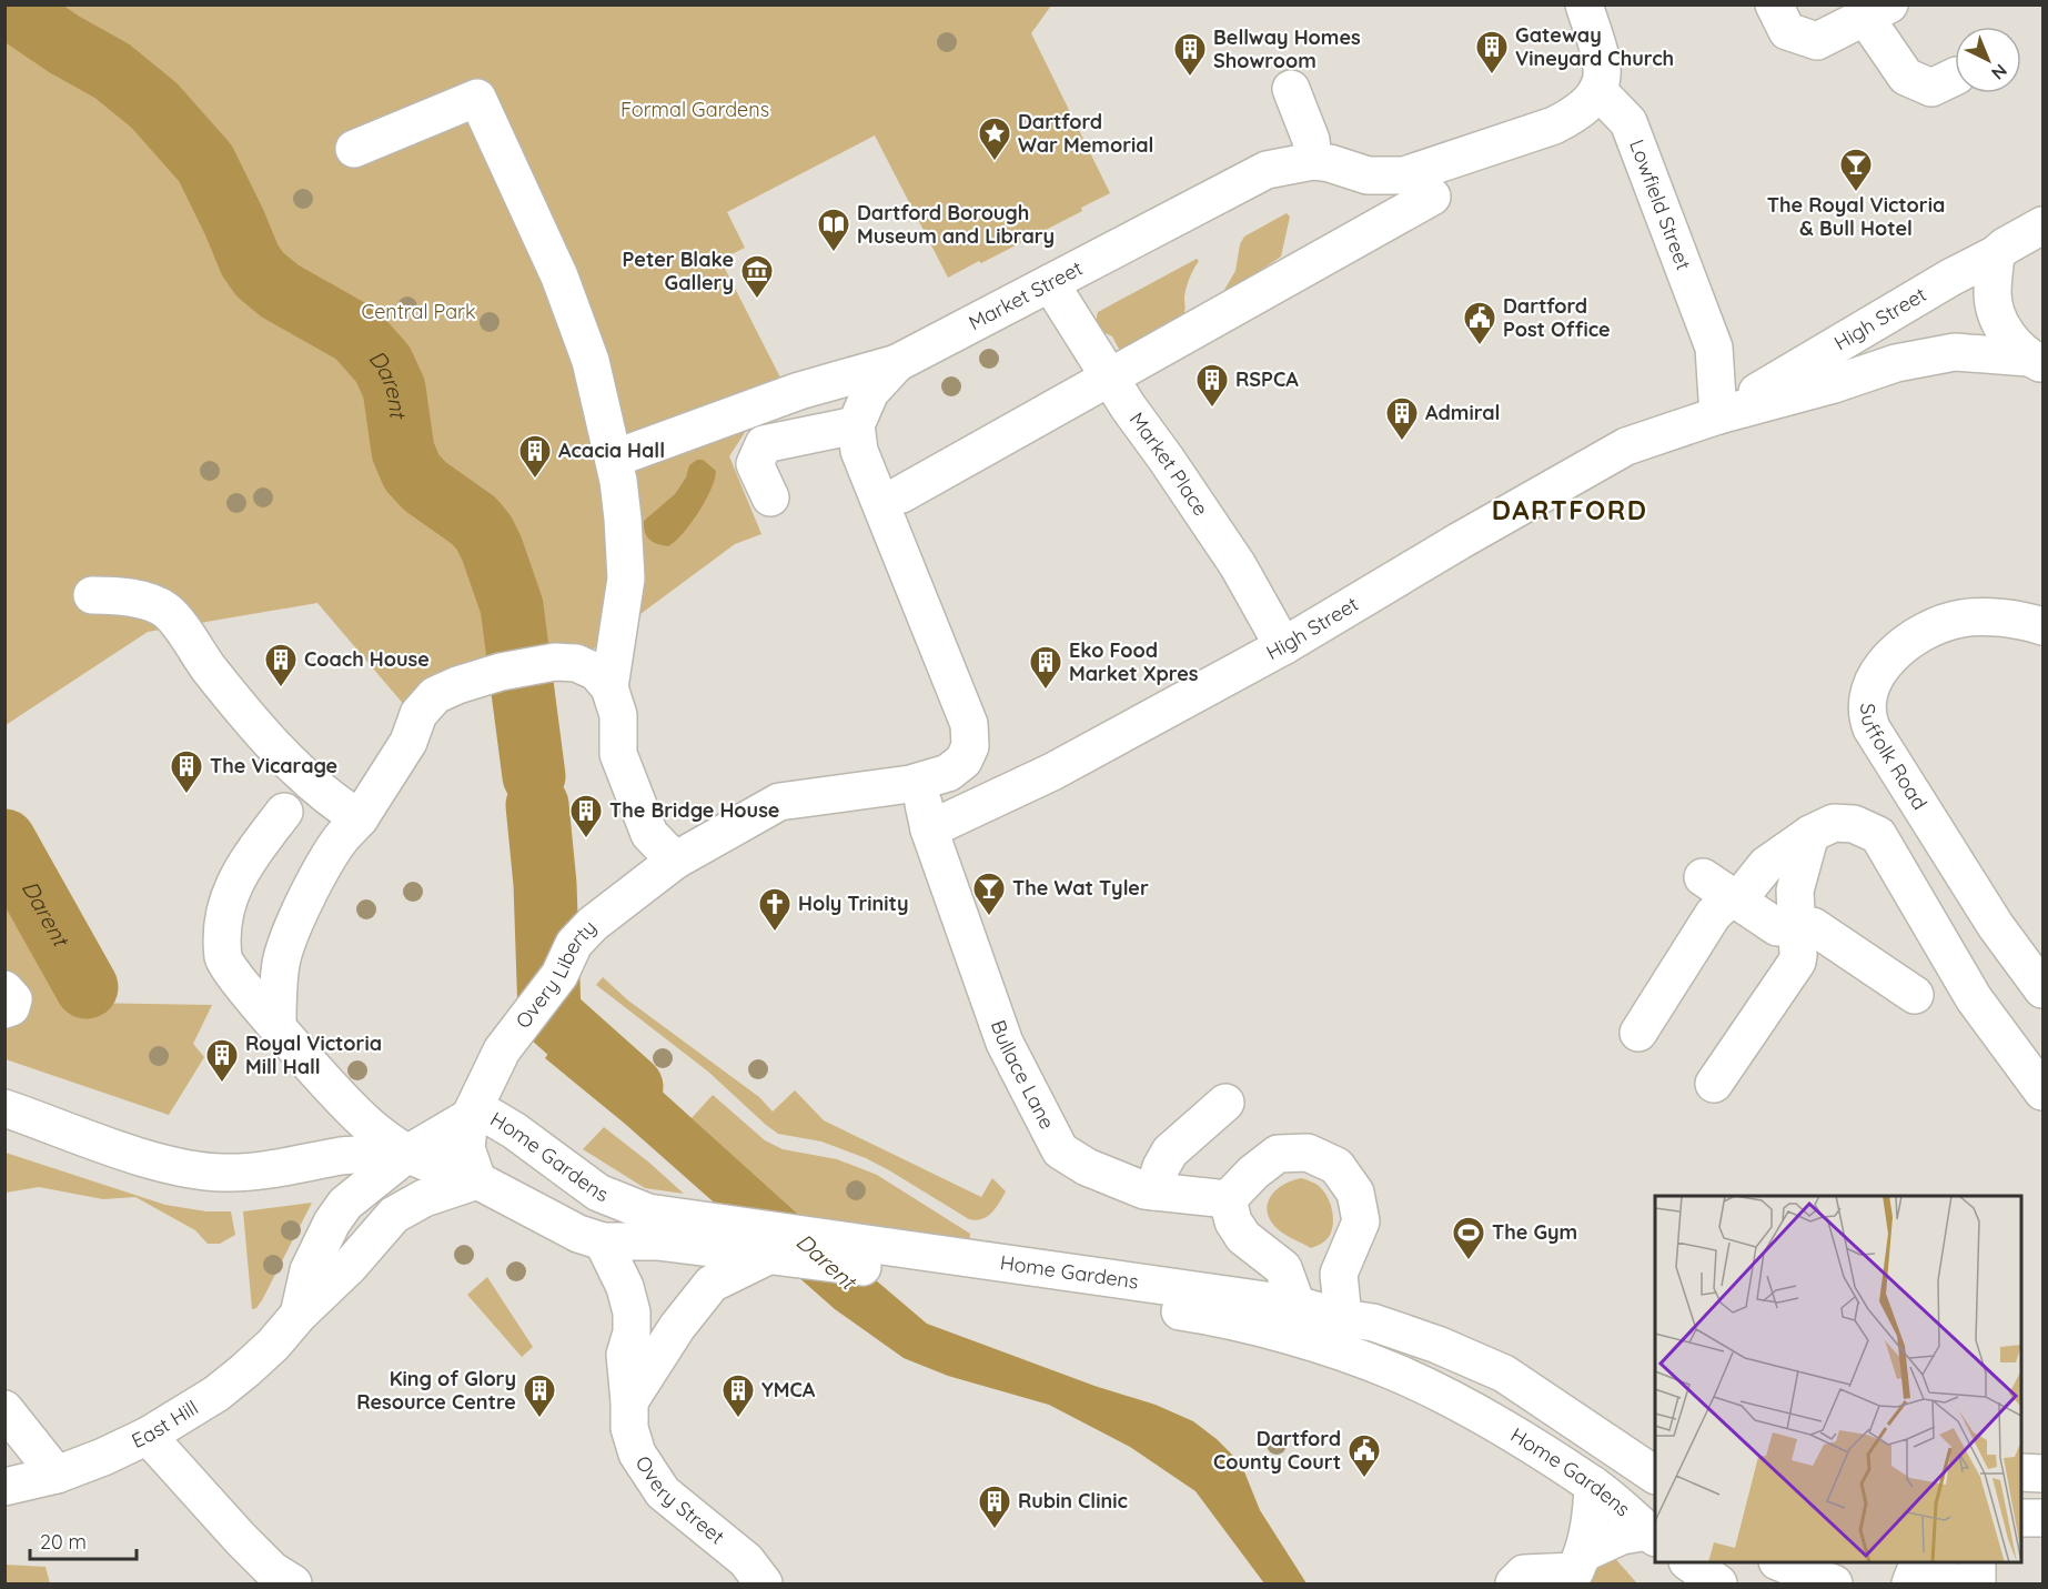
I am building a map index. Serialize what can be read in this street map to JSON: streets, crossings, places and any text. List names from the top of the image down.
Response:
{
  "streets": {
    "main road": [
      "Lowfield Street",
      "Market Street",
      "High Street",
      "Market Place",
      "Suffolk Road",
      "Overy Liberty",
      "Bullace Lane",
      "Home Gardens",
      "East Hill",
      "Overy Street"
    ]
  },
  "crossings": [
    ["Lowfield Street", "Market Street"],
    ["Lowfield Street", "High Street"],
    ["Market Street", "Market Place"],
    ["High Street", "Market Place"],
    ["High Street", "Overy Liberty"],
    ["High Street", "Bullace Lane"],
    ["Overy Liberty", "Home Gardens"],
    ["Overy Liberty", "East Hill"],
    ["Home Gardens", "East Hill"],
    ["Home Gardens", "Overy Street"]
  ],
  "districts": ["DARTFORD"],
  "water": ["Darent"],
  "parks": ["Formal Gardens", "Central Park"],
  "places": {
    "building": [
      "Gateway Vineyard Church",
      "Bellway Homes Showroom",
      "RSPCA",
      "Admiral",
      "Acacia Hall",
      "Coach House",
      "Eko Food Market Xpres",
      "The Vicarage",
      "The Bridge House",
      "Royal Victoria Mill Hall",
      "King of Glory Resource Centre",
      "YMCA",
      "Rubin Clinic"
    ],
    "place": ["Dartford War Memorial"],
    "bar": ["The Royal Victoria & Bull Hotel", "The Wat Tyler"],
    "library": ["Dartford Borough Museum and Library"],
    "museum": ["Peter Blake Gallery"],
    "public building": ["Dartford Post Office", "Dartford County Court"],
    "church": ["Holy Trinity"],
    "sports": ["The Gym"]
  },
  "scale_bar": "20 m",
  "north": "bottom right"
}
